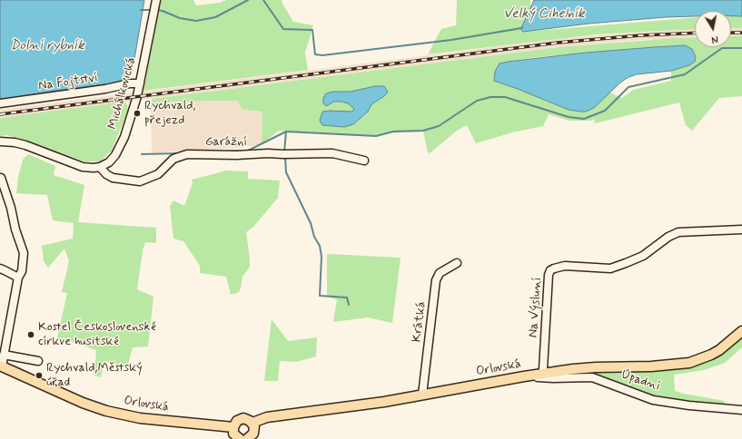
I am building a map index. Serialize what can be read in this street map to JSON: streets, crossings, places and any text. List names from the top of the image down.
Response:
{
  "streets": {
    "main road": ["Orlovská"],
    "street": [
      "Na Fojtství",
      "Michálkovická",
      "Garážní",
      "Na Výsluní",
      "Krátká",
      "Úpadní"
    ]
  },
  "crossings": [
    ["Na Fojtství", "Michálkovická"],
    ["Michálkovická", "Garážní"],
    ["Na Výsluní", "Orlovská"],
    ["Krátká", "Orlovská"],
    ["Orlovská", "Úpadní"]
  ],
  "water": ["Velký Cihelník", "Dolní rybník"],
  "places": ["Rychvald, přejezd", "Kostel Československé církve husitské", "Rychvald,Městský úřad"],
  "north": "bottom"
}
